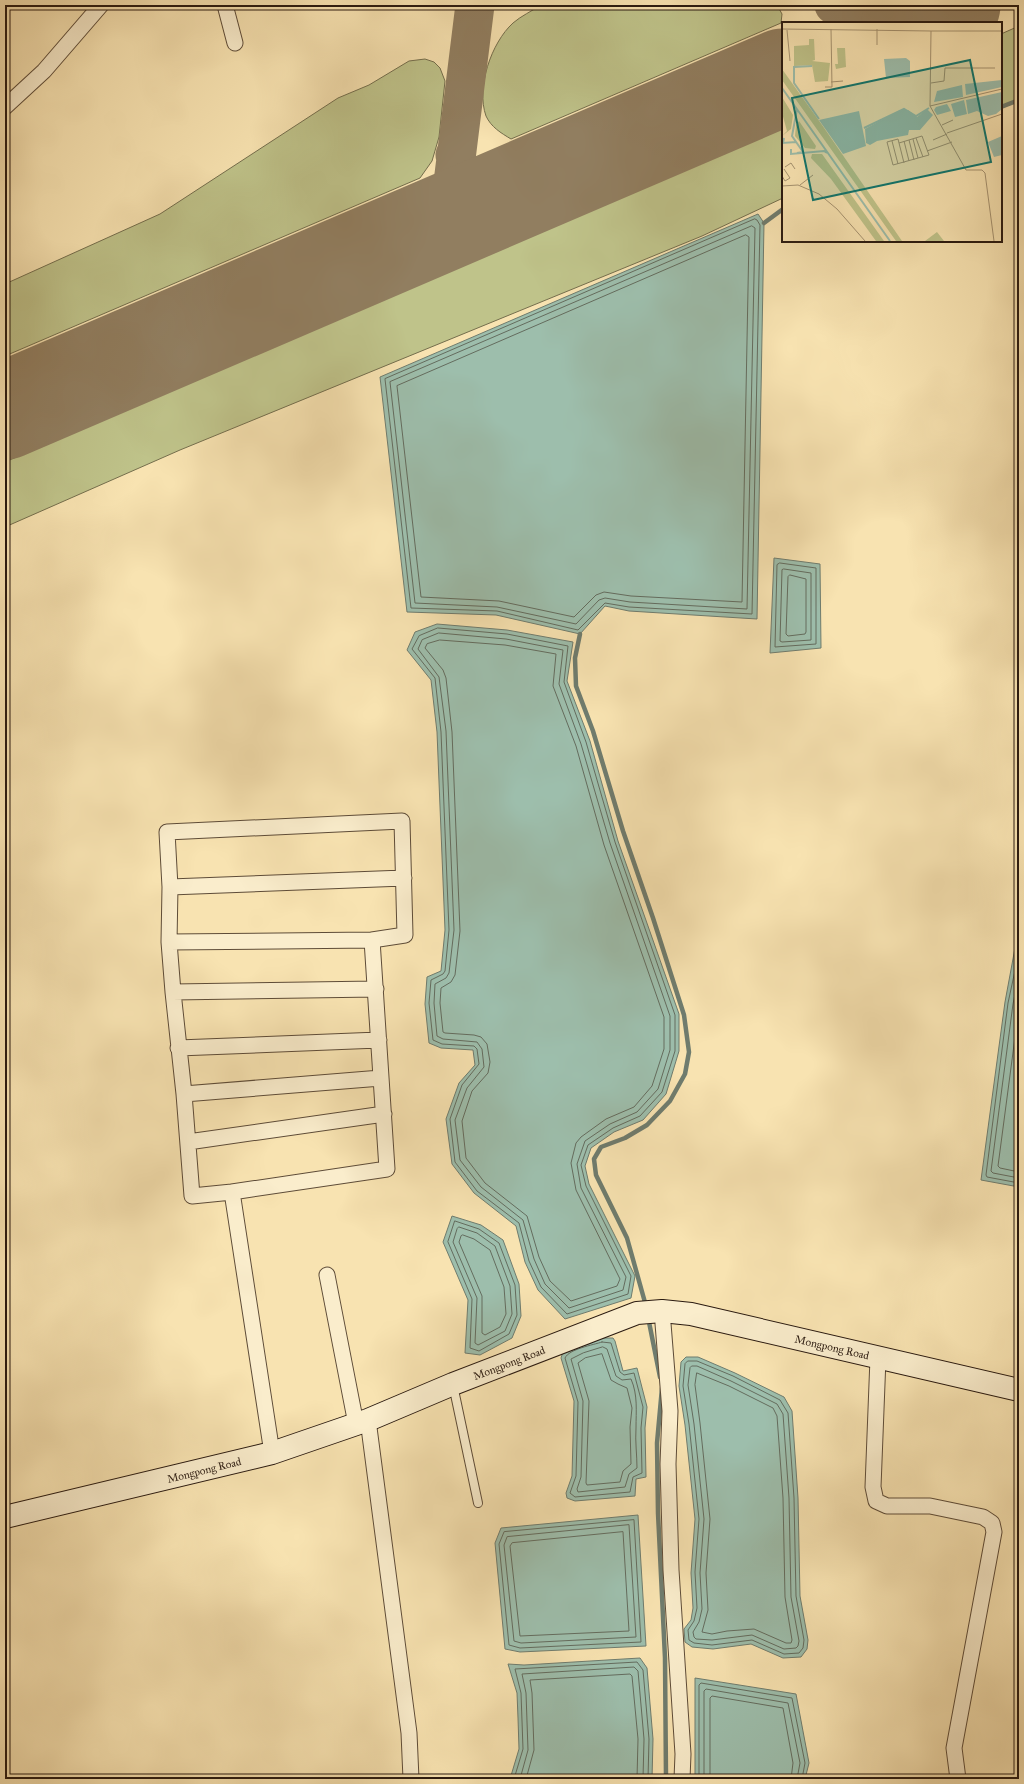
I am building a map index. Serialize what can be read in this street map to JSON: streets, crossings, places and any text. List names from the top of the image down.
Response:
{
  "streets": {
    "main road": ["Mongpong Road"]
  }
}
